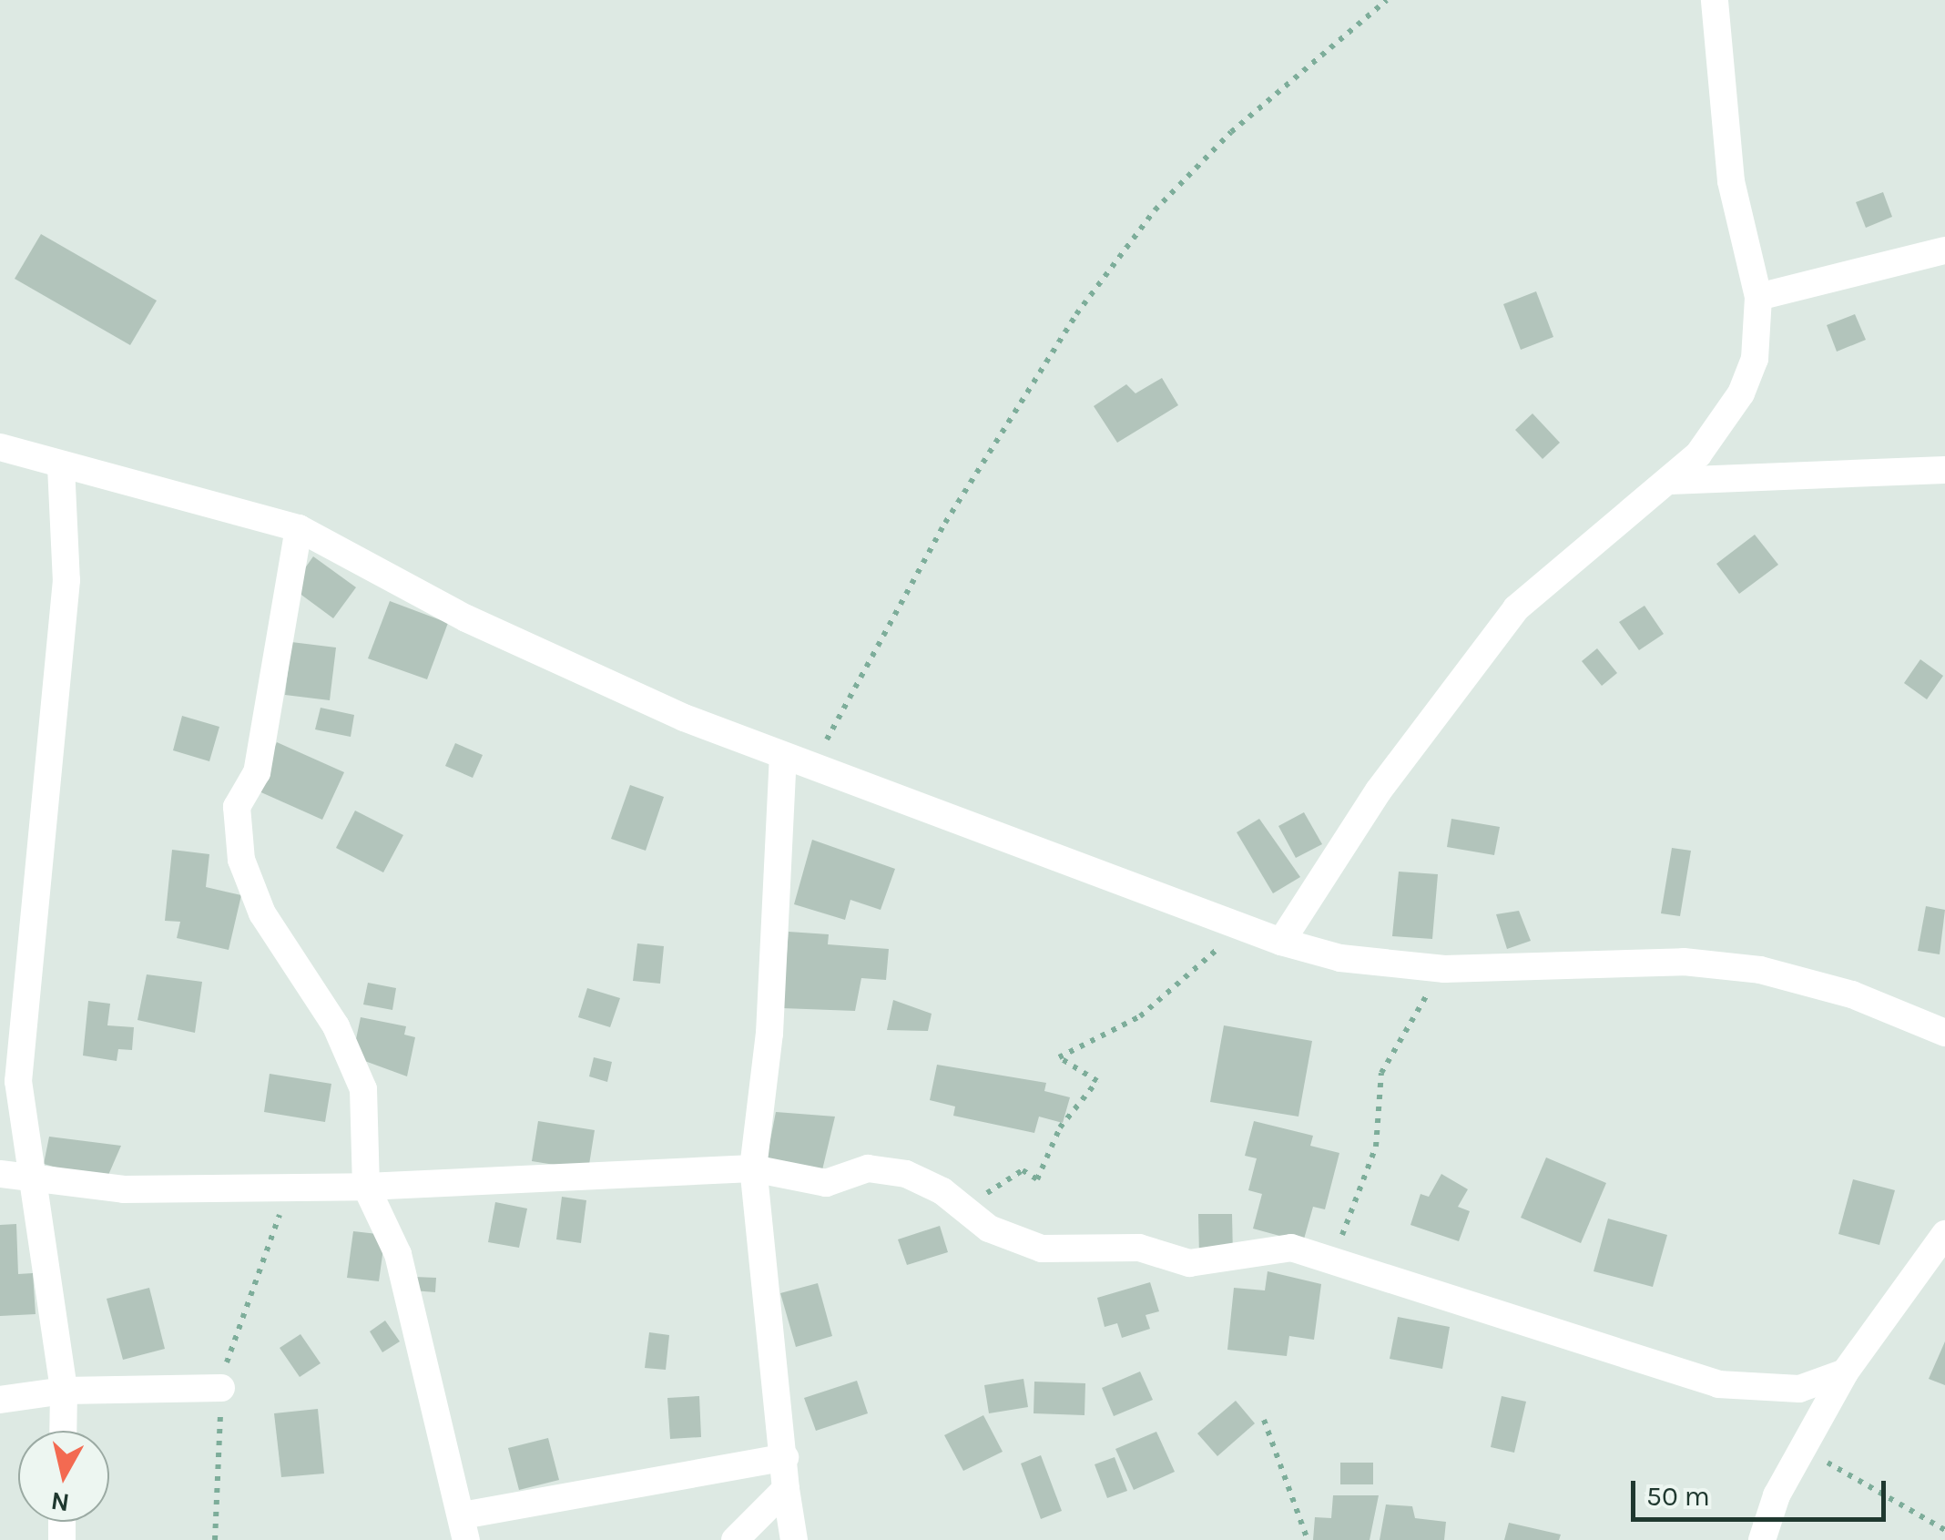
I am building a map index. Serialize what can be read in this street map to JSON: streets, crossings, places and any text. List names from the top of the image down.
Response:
{
  "scale_bar": "50 m",
  "north": "bottom"
}
